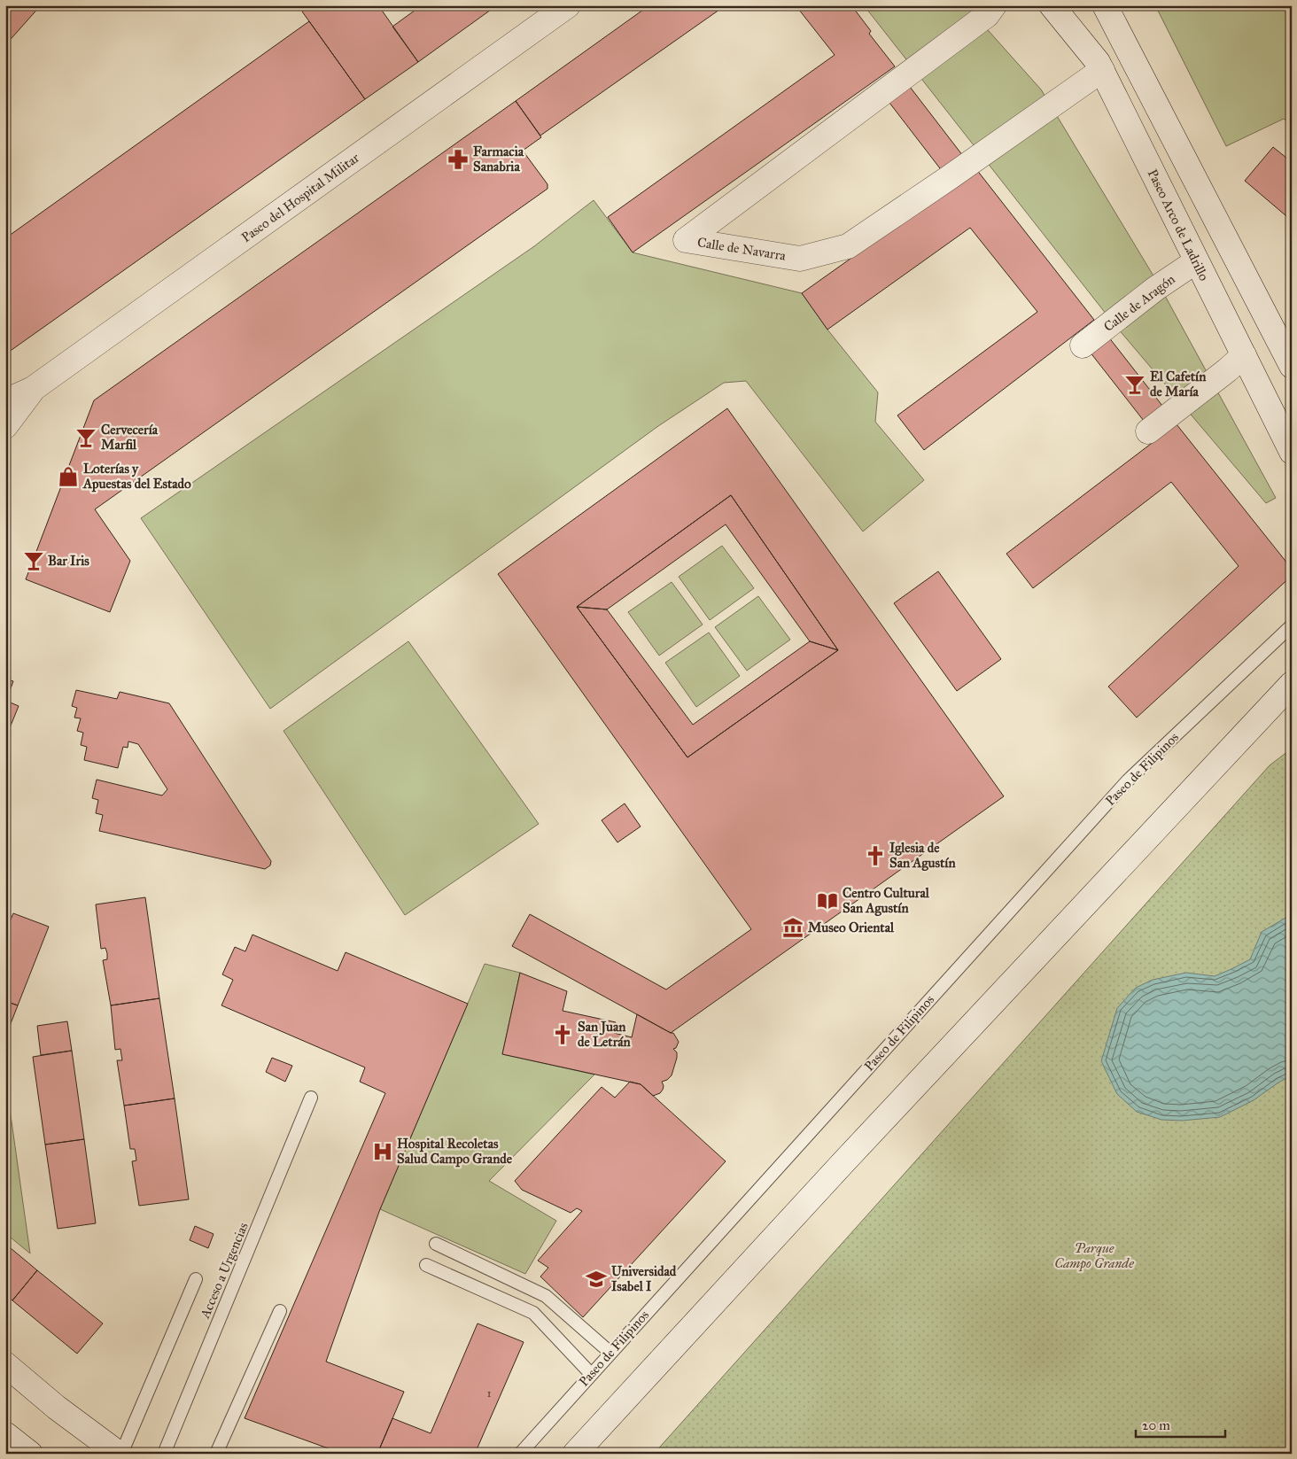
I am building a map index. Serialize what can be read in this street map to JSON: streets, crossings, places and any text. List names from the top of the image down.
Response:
{
  "streets": {
    "street": [
      "Paseo del Hospital Militar",
      "Paseo Arco de Ladrillo",
      "Calle de Navarra",
      "Calle de Aragón"
    ],
    "lane": ["Paseo de Filipinos", "Acceso a Urgencias"]
  },
  "crossings": [
    ["Paseo Arco de Ladrillo", "Calle de Navarra"],
    ["Paseo Arco de Ladrillo", "Calle de Aragón"]
  ],
  "parks": ["Parque Campo Grande"],
  "places": {
    "pharmacy": ["Farmacia Sanabria"],
    "bar": ["El Cafetín de María", "Cervecería Marfil", "Bar Iris"],
    "shop": ["Loterías y Apuestas del Estado"],
    "church": ["Iglesia de San Agustín", "San Juan de Letrán"],
    "library": ["Centro Cultural San Agustín"],
    "museum": ["Museo Oriental"],
    "hospital": ["Hospital Recoletas Salud Campo Grande"],
    "school or university": ["Universidad Isabel I"]
  },
  "house_numbers": ["1"],
  "scale_bar": "20 m"
}
